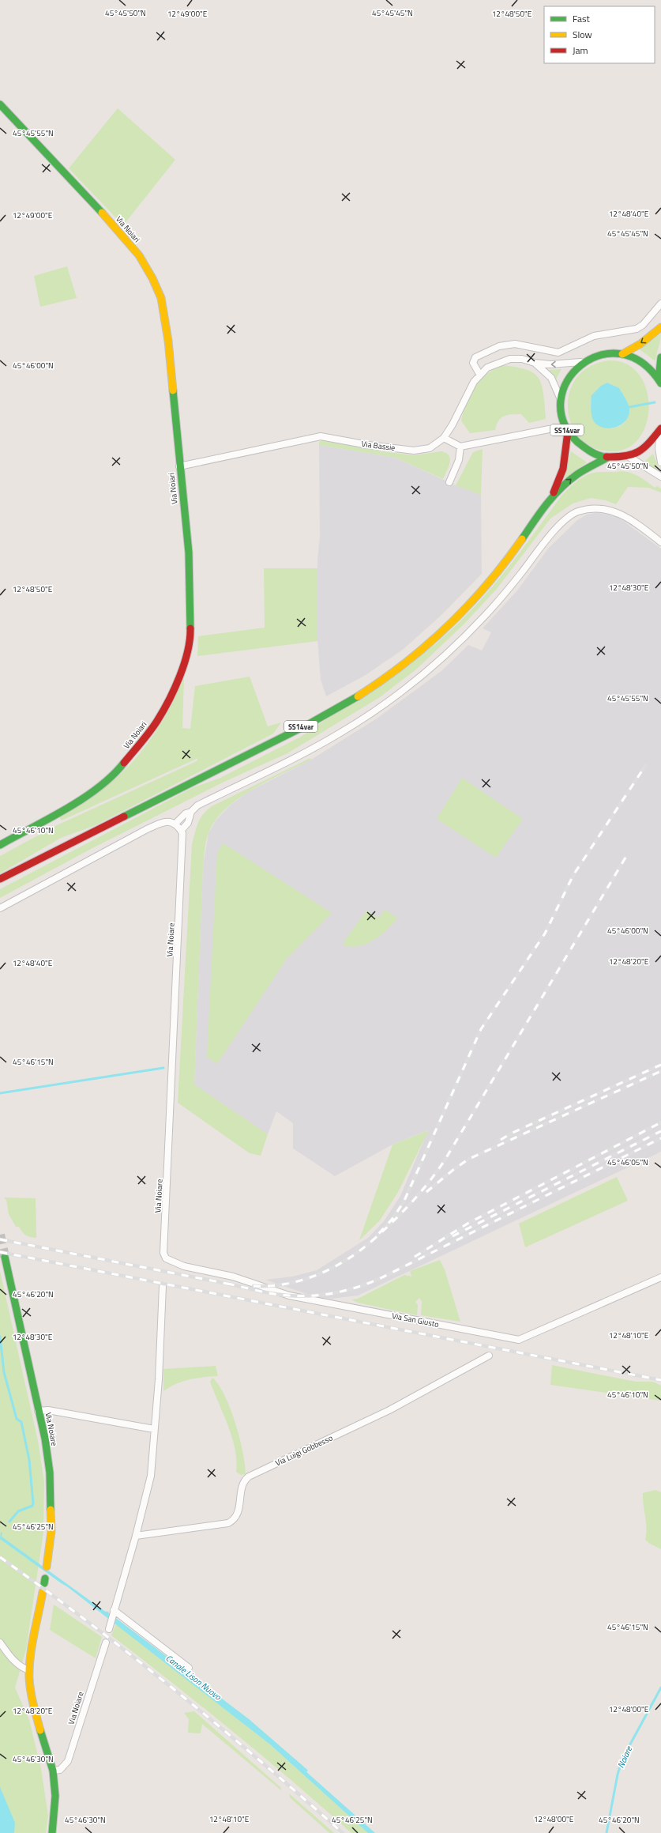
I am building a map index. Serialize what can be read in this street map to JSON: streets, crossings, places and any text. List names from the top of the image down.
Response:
{
  "streets": {
    "main road": ["Via Noiari", "SS14var", "Via Noiare"],
    "street": ["Via Bassie", "Via San Giusto", "Via Luigi Gobbesso"]
  },
  "crossings": [
    ["Via Noiari", "Via Bassie"],
    ["SS14var", "Via Bassie"],
    ["Via Noiare", "Via San Giusto"]
  ],
  "water": ["Canale Lison Nuovo", "Noiare"],
  "legend": ["Fast", "Slow", "Jam"],
  "coordinates": [
    "45°45'50\"N",
    "45°45'45\"N",
    "12°49'00\"E",
    "12°48'50\"E",
    "45°45'55\"N",
    "12°48'40\"E",
    "45°46'00\"N",
    "12°48'30\"E",
    "45°46'10\"N",
    "12°48'20\"E",
    "45°46'15\"N",
    "45°46'05\"N",
    "45°46'20\"N",
    "12°48'10\"E",
    "45°46'25\"N",
    "12°48'00\"E",
    "45°46'30\"N"
  ]
}
